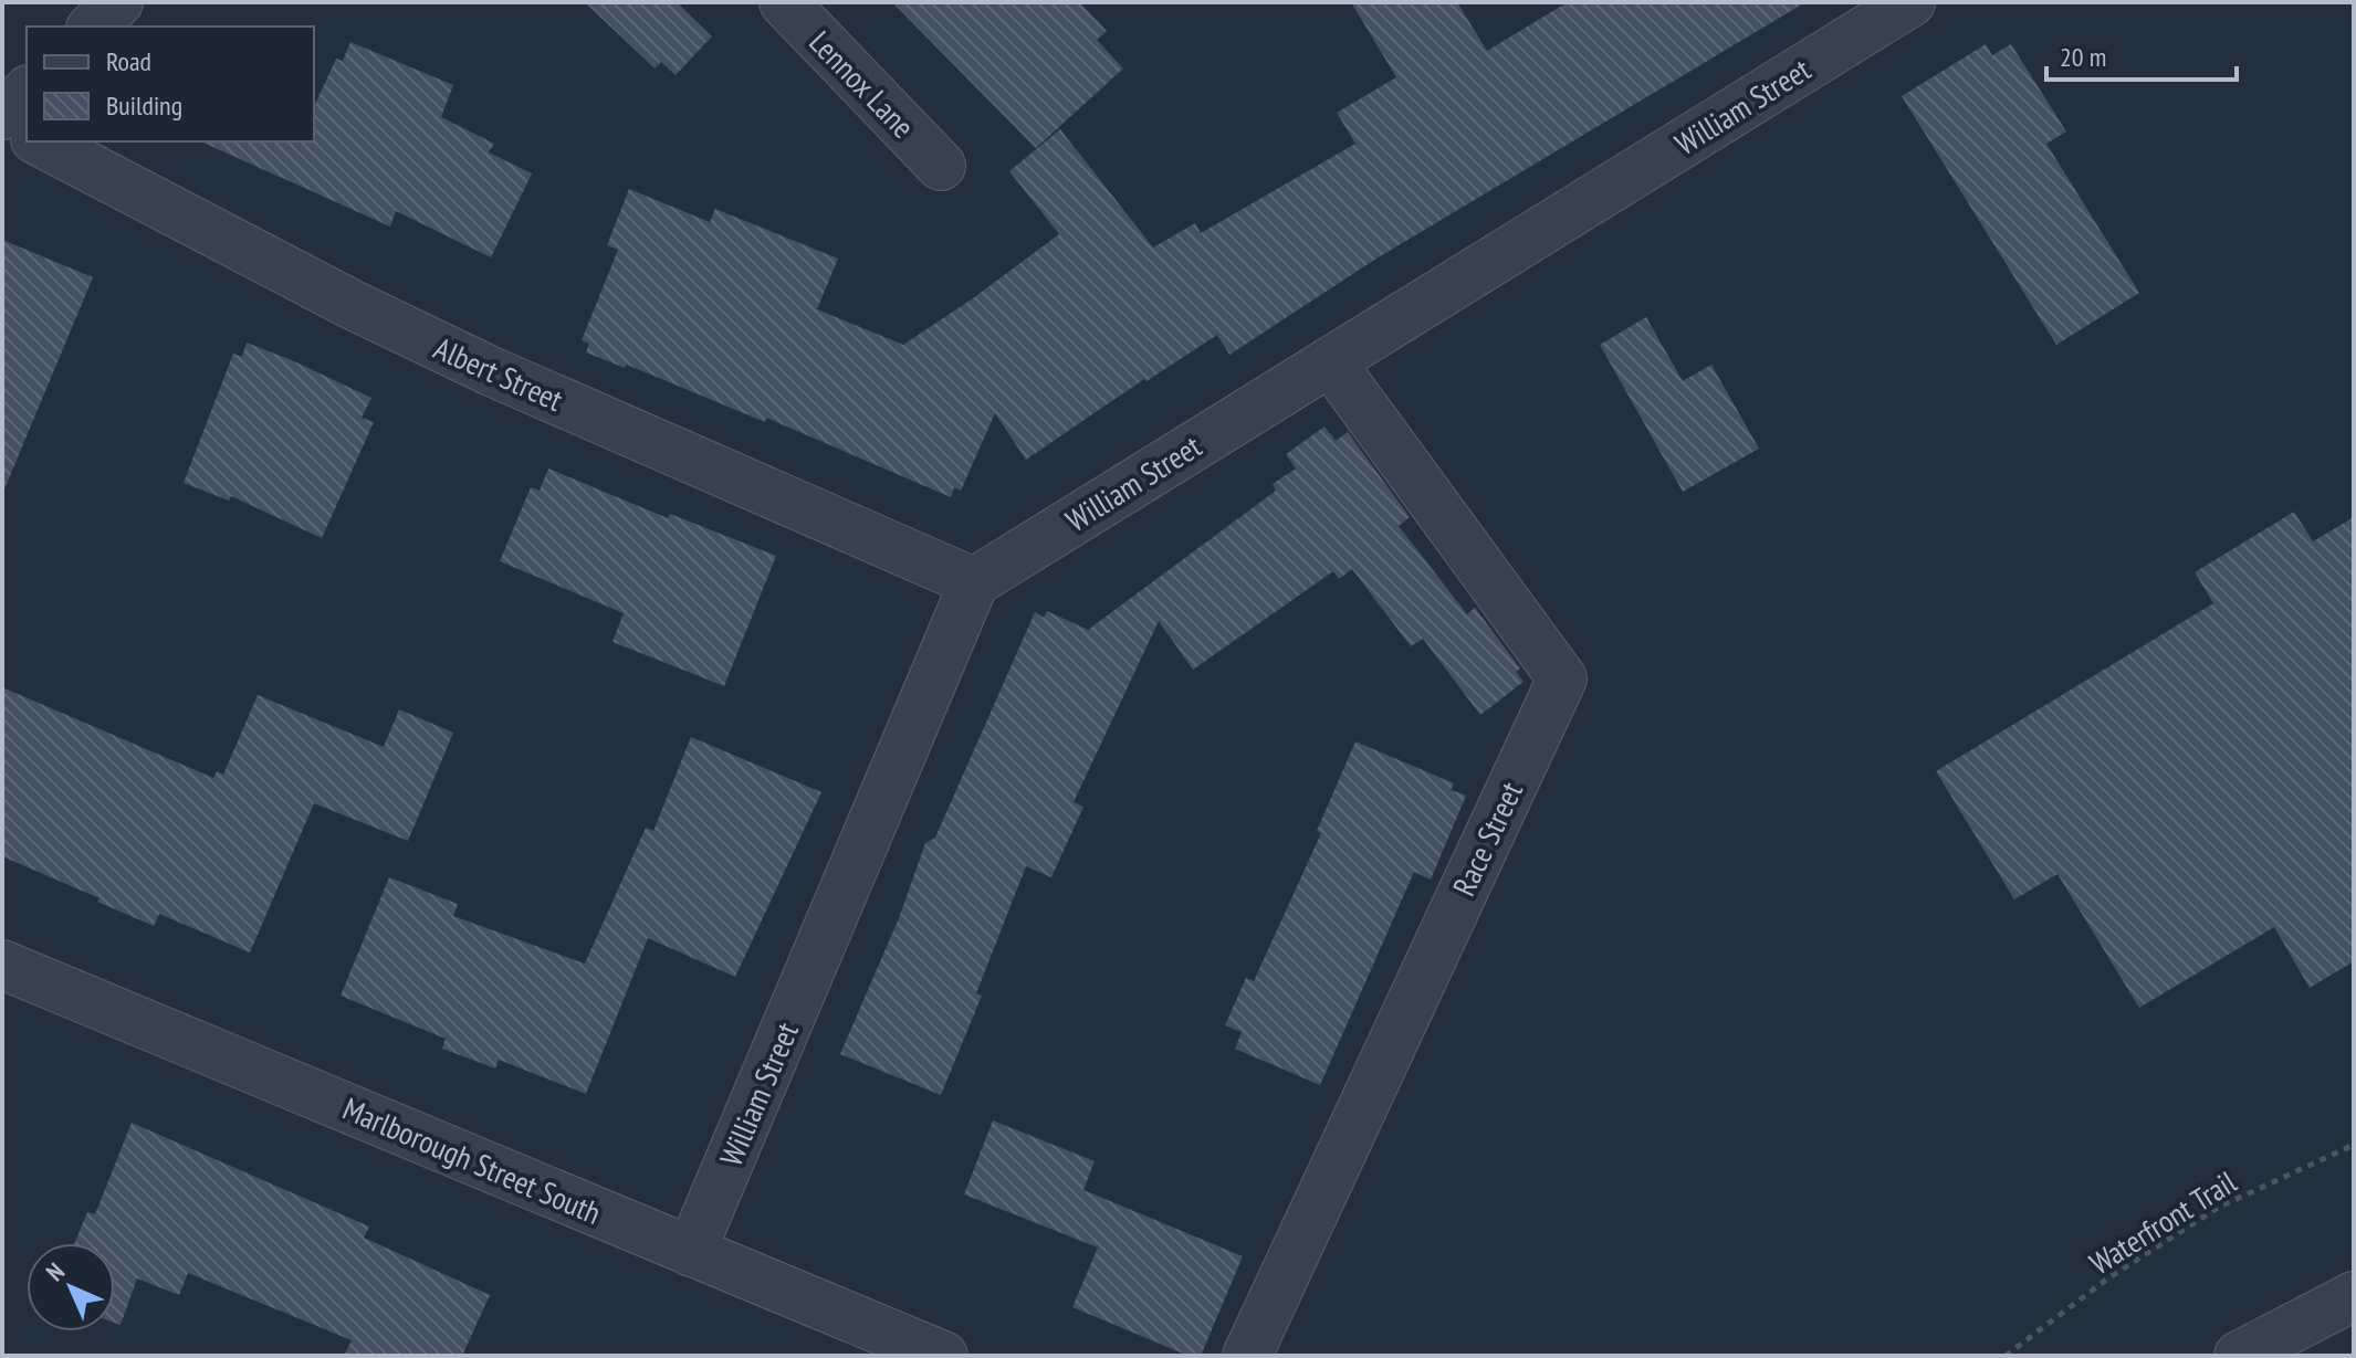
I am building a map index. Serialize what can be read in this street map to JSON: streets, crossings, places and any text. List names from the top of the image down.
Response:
{
  "streets": {
    "street": [
      "Lennox Lane",
      "William Street",
      "Albert Street",
      "Race Street",
      "Marlborough Street South"
    ],
    "path": ["Waterfront Trail"]
  },
  "crossings": [
    ["William Street", "Albert Street"],
    ["William Street", "Race Street"],
    ["William Street", "Marlborough Street South"]
  ],
  "legend": ["Road", "Building"],
  "scale_bar": "20 m",
  "north": "top left"
}
